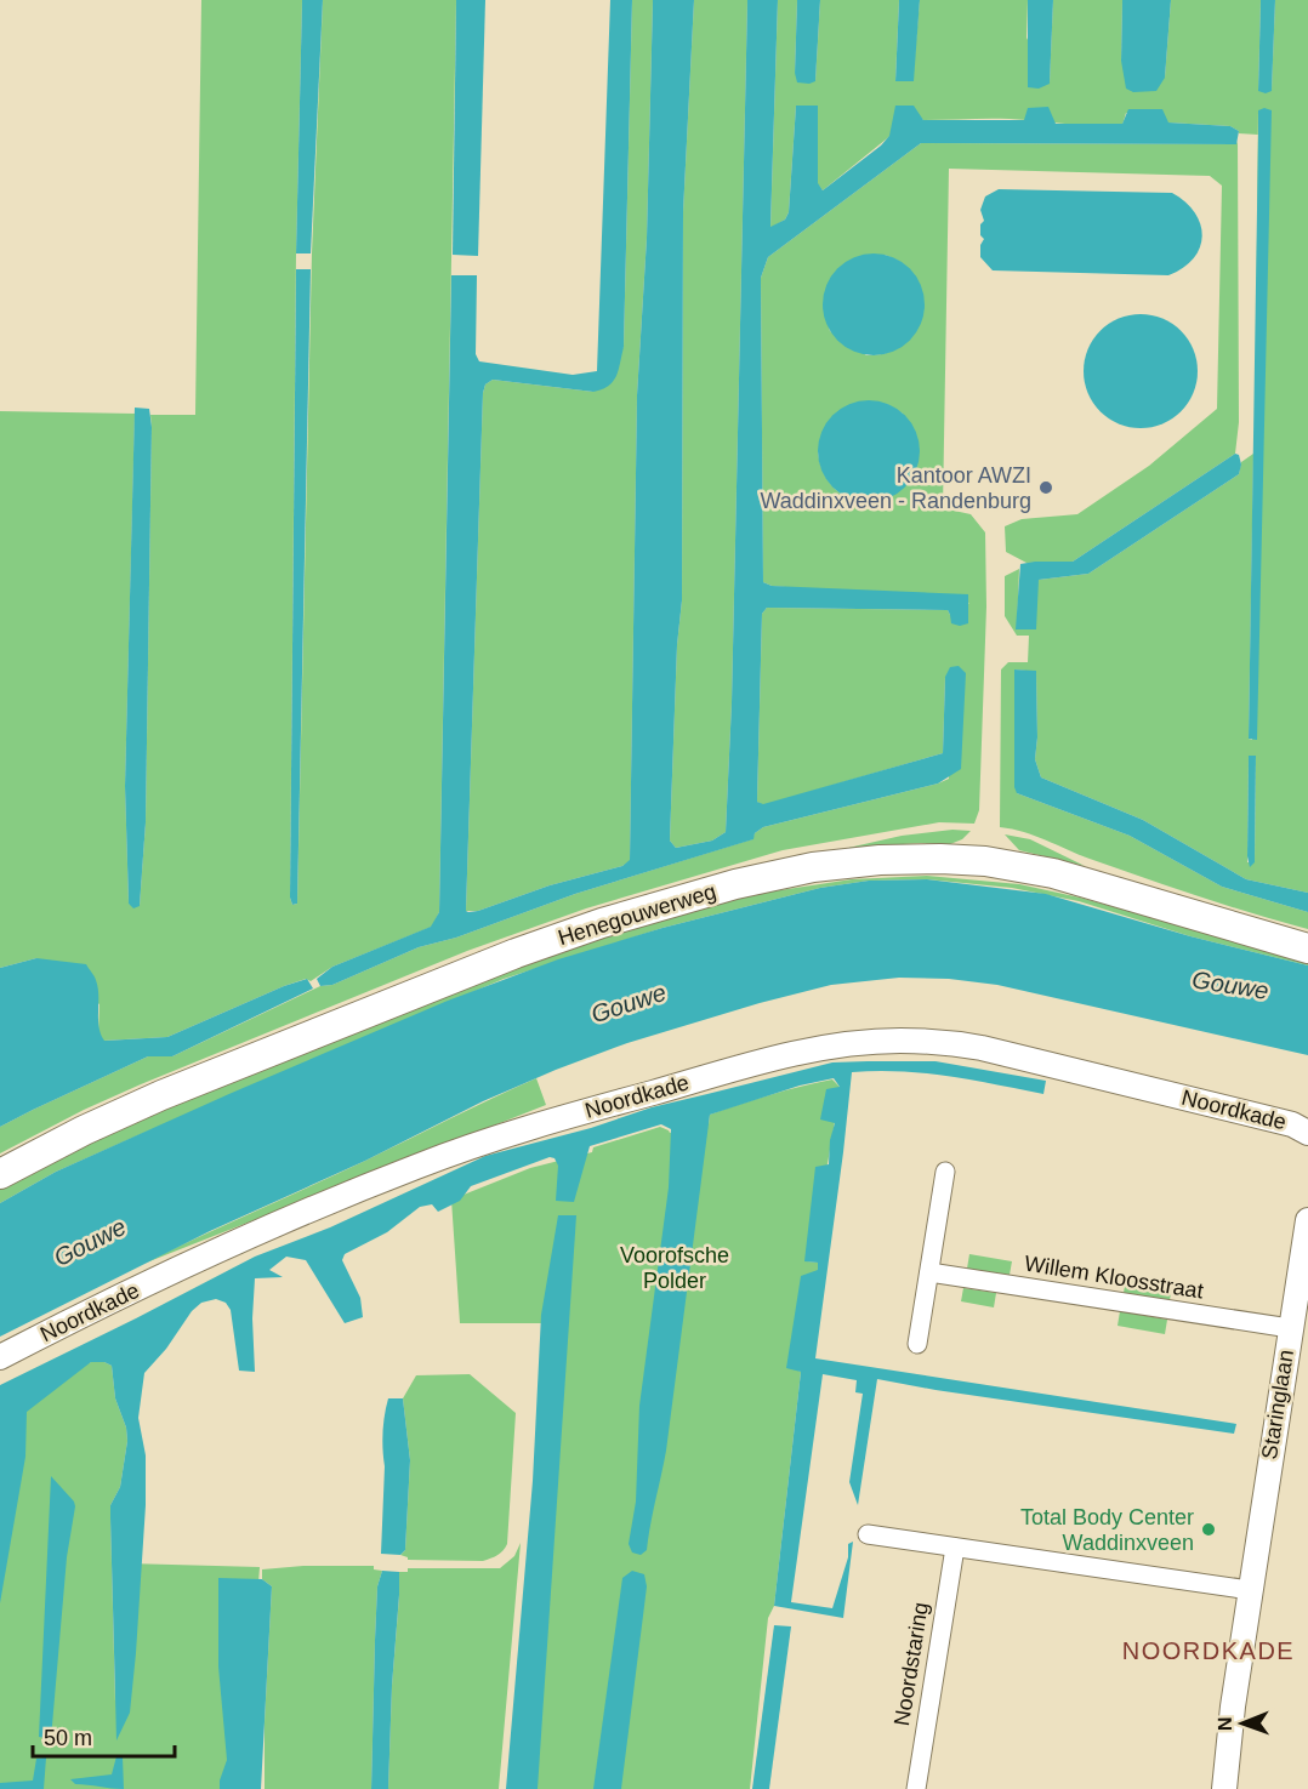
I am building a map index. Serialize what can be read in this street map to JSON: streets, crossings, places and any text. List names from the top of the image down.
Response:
{
  "streets": {
    "main road": ["Henegouwerweg"],
    "street": [
      "Noordkade",
      "Willem Kloosstraat",
      "Staringlaan",
      "Noordstaring"
    ]
  },
  "crossings": [
    ["Willem Kloosstraat", "Staringlaan"]
  ],
  "districts": ["NOORDKADE"],
  "water": ["Gouwe"],
  "parks": ["Voorofsche Polder"],
  "places": ["Kantoor AWZI Waddinxveen - Randenburg", "Total Body Center Waddinxveen"],
  "scale_bar": "50 m",
  "north": "left"
}
